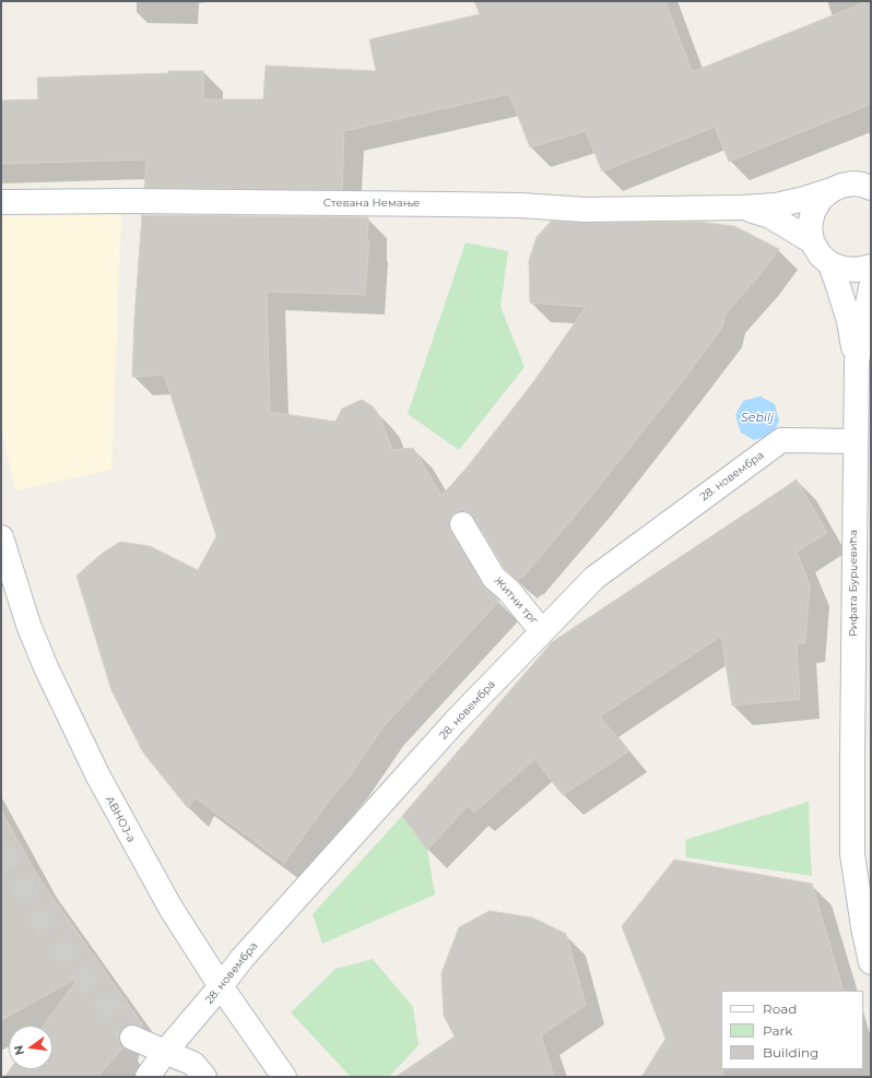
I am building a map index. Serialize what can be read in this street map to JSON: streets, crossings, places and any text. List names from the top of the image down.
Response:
{
  "streets": {
    "street": [
      "Стевана Немање",
      "28. новембра",
      "Рифата Бурџевића",
      "Житни трг",
      "АВНОЈ-а"
    ]
  },
  "crossings": [
    ["28. новембра", "Рифата Бурџевића"],
    ["28. новембра", "Житни трг"],
    ["28. новембра", "АВНОЈ-а"]
  ],
  "water": ["Sebilj"],
  "legend": ["Road", "Park", "Building"],
  "north": "left"
}
